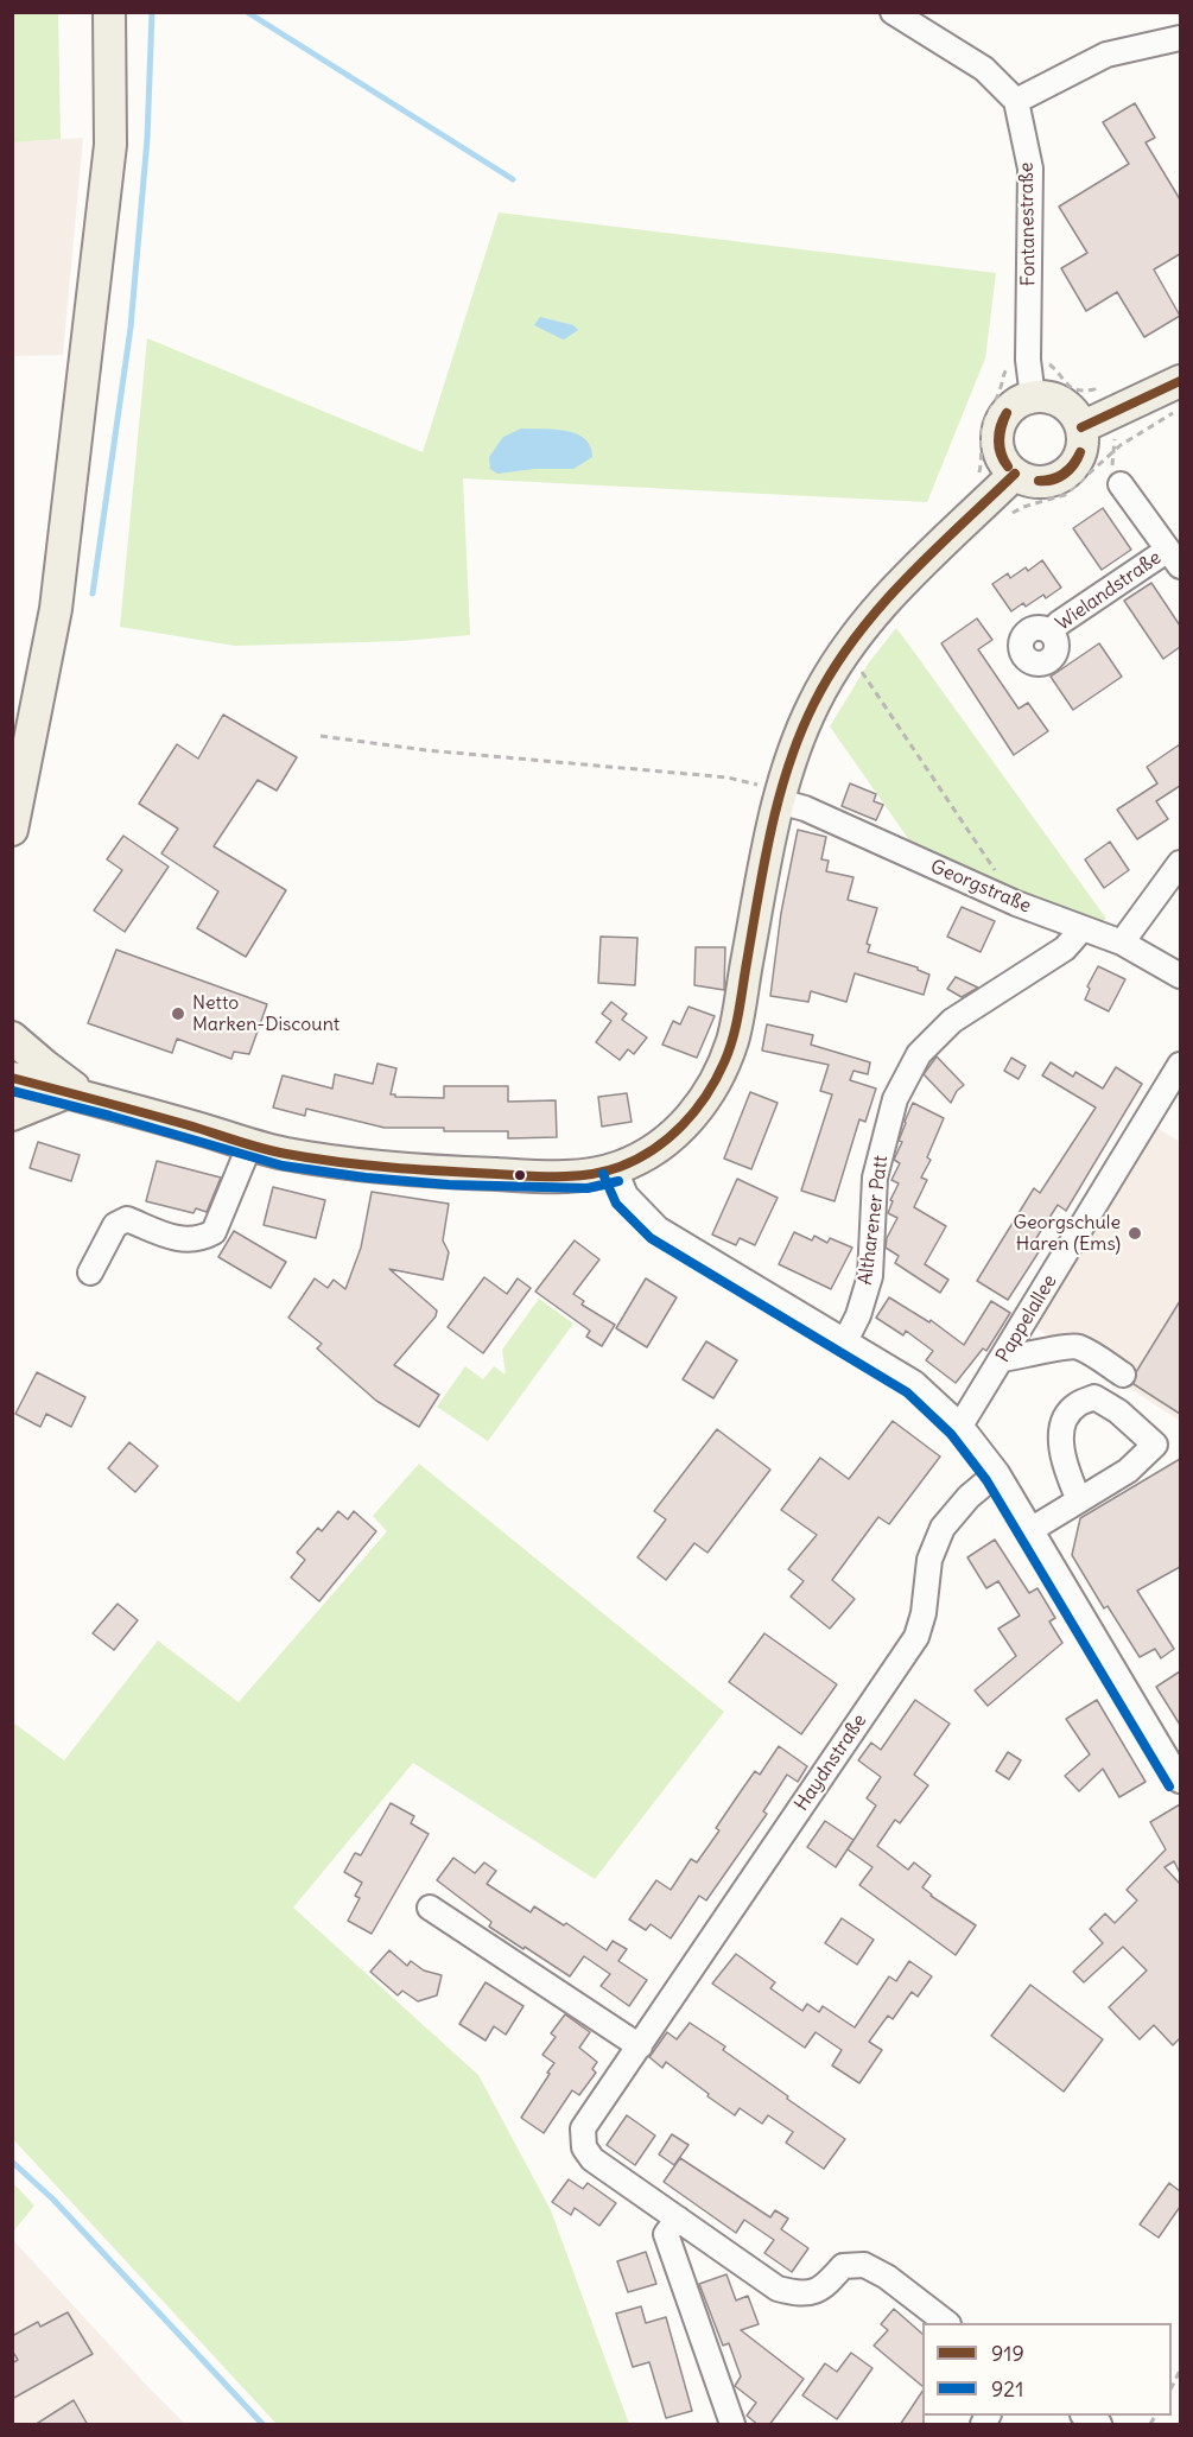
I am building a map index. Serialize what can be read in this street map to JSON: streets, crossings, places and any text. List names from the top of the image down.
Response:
{
  "streets": {
    "street": [
      "Fontanestraße",
      "Wielandstraße",
      "Georgstraße",
      "Altharener Patt",
      "Pappelallee",
      "Haydnstraße"
    ]
  },
  "crossings": [
    ["Georgstraße", "Altharener Patt"]
  ],
  "places": ["Netto Marken-Discount", "Georgschule Haren (Ems)"],
  "lines": ["transit line 919", "transit line 921"],
  "legend": ["919", "921"]
}
